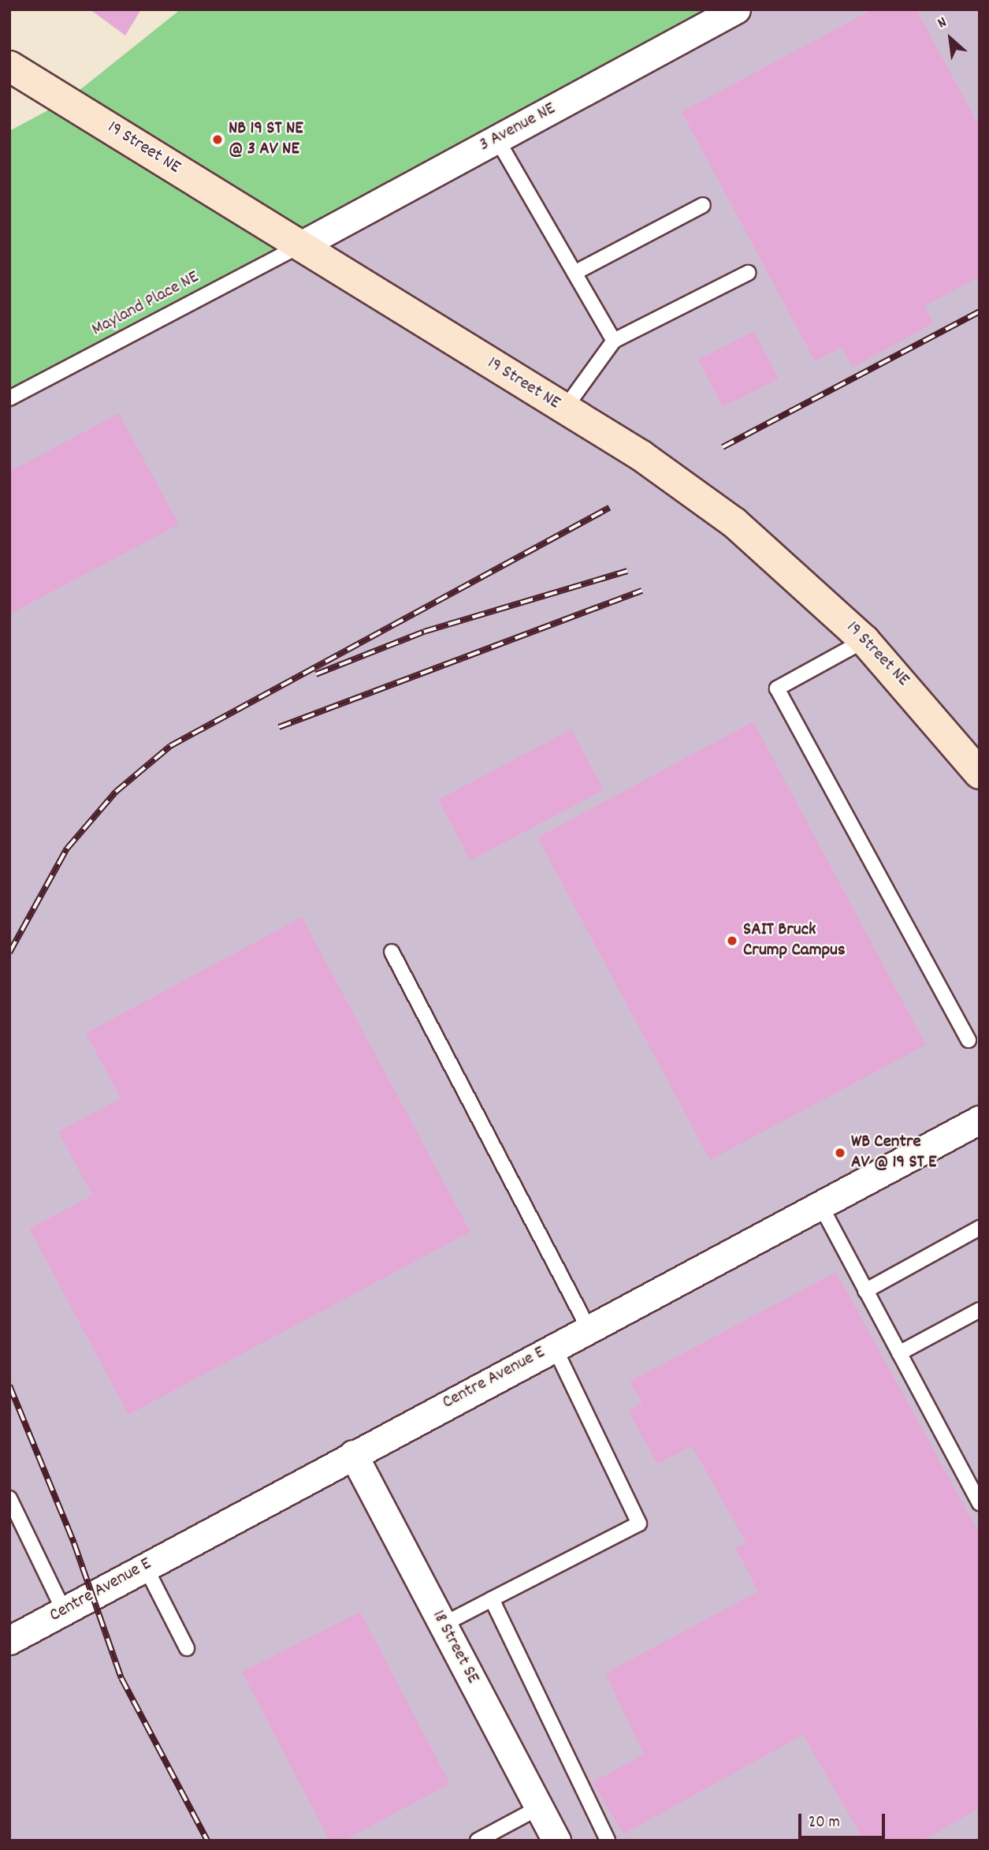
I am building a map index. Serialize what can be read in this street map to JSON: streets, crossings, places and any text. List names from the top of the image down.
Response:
{
  "streets": {
    "street": [
      "3 Avenue NE",
      "19 Street NE",
      "Centre Avenue E",
      "18 Street SE"
    ],
    "lane": ["Mayland Place NE"]
  },
  "crossings": [
    ["3 Avenue NE", "19 Street NE"],
    ["3 Avenue NE", "Mayland Place NE"],
    ["19 Street NE", "Mayland Place NE"],
    ["Centre Avenue E", "18 Street SE"]
  ],
  "places": ["NB 19 ST NE @ 3 AV NE", "SAIT Bruck Crump Campus", "WB Centre AV @ 19 ST E"],
  "scale_bar": "20 m",
  "north": "top left"
}
